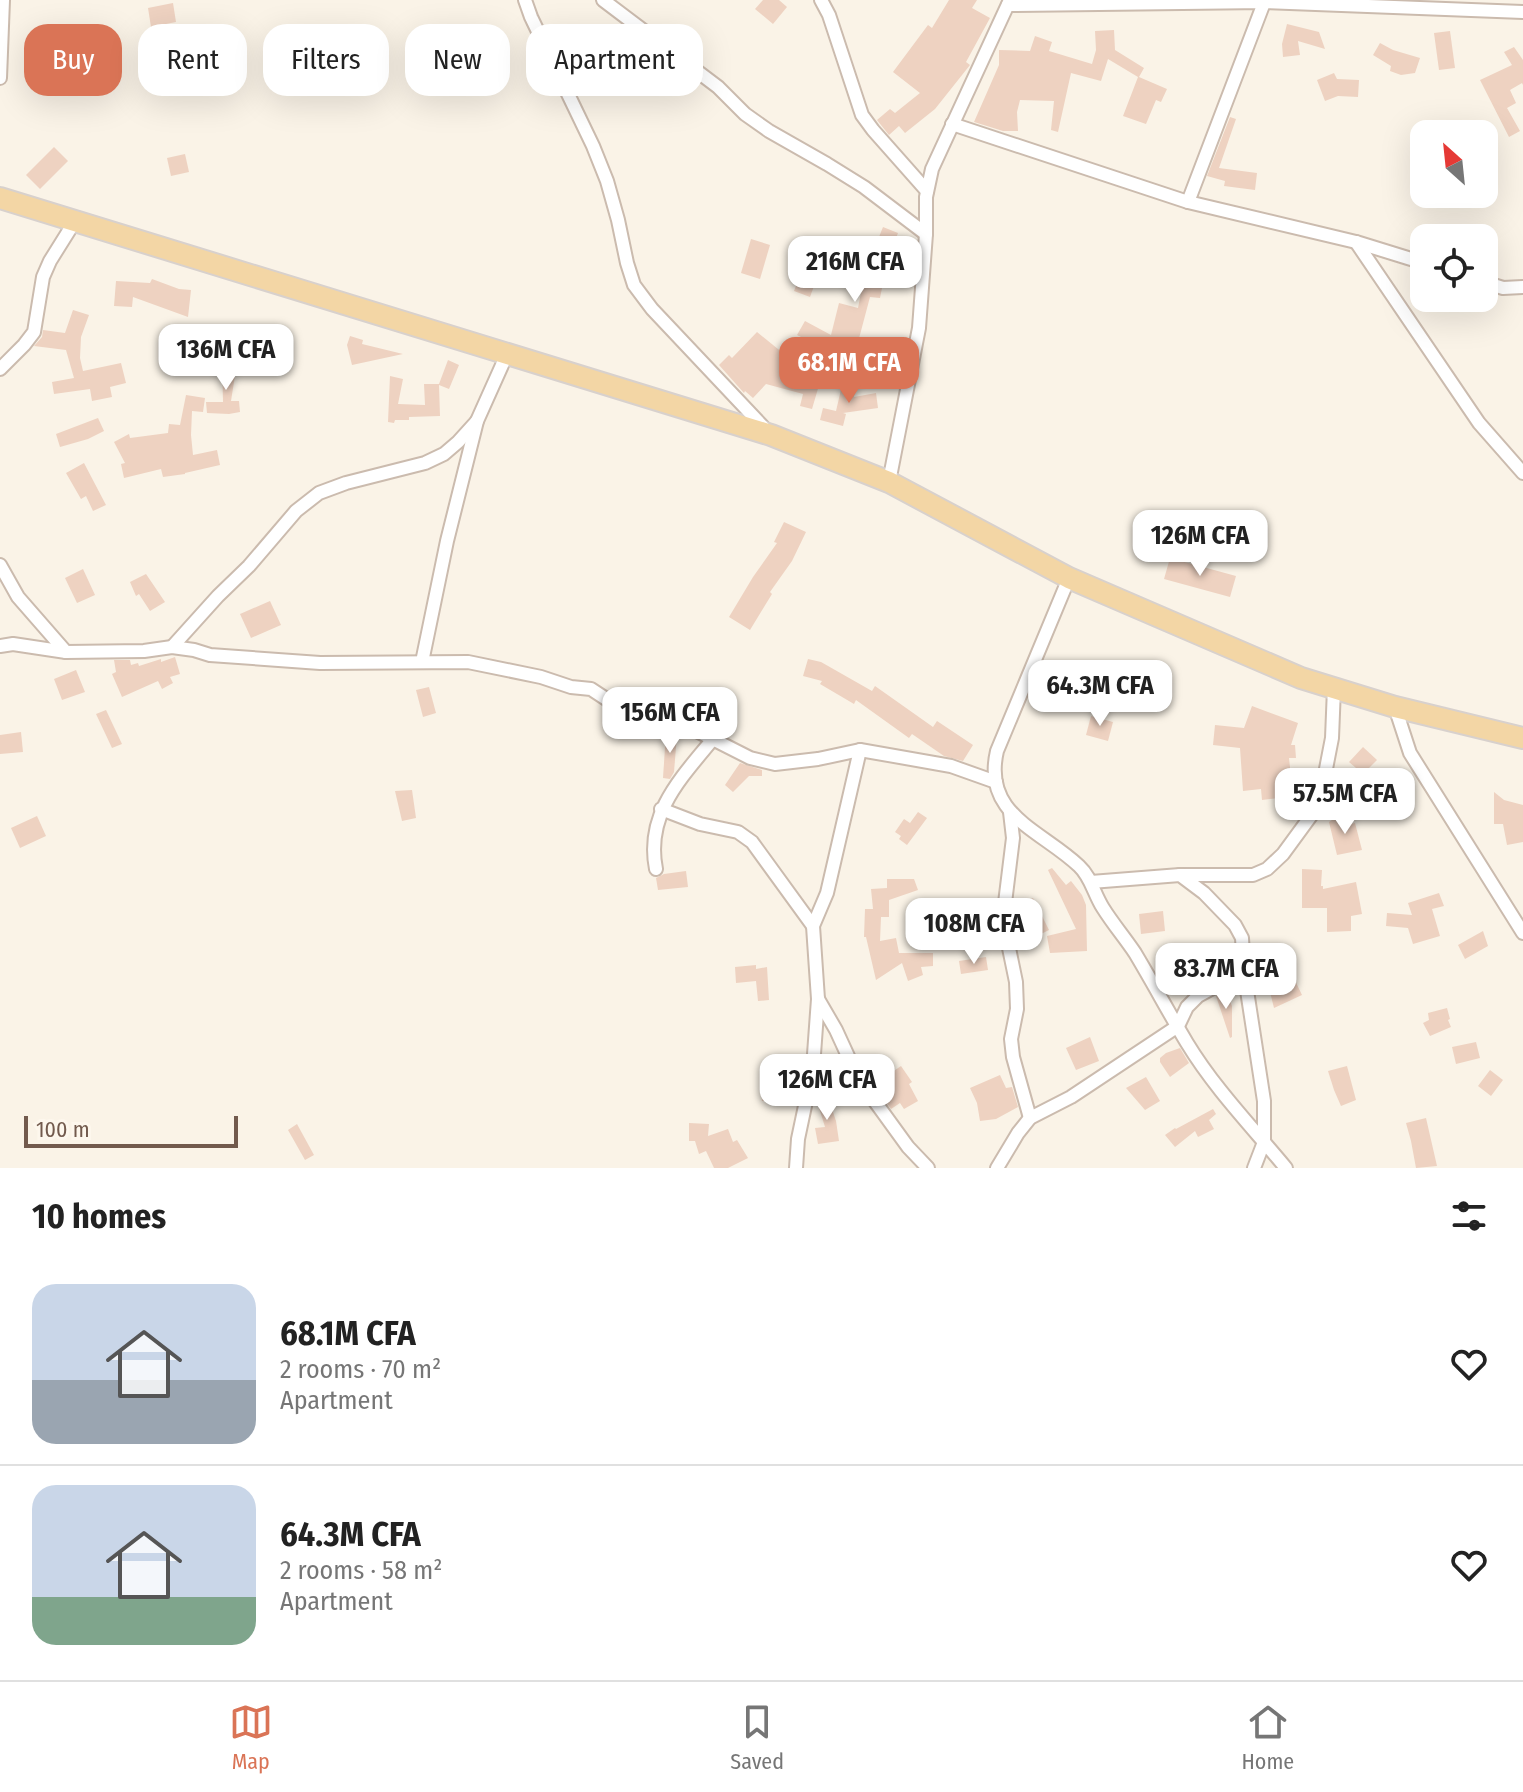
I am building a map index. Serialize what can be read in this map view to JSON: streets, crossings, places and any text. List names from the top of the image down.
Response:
{
  "scale_bar": "100 m",
  "north": "top left",
  "page": {
    "chip": [
      "Buy",
      "Rent",
      "Filters",
      "New",
      "Apartment"
    ],
    "price": [
      "216M CFA",
      "136M CFA",
      "68.1M CFA",
      "126M CFA",
      "64.3M CFA",
      "156M CFA",
      "57.5M CFA",
      "108M CFA",
      "83.7M CFA",
      "126M CFA"
    ],
    "scale": "100 m",
    "heading": "10 homes",
    "list": [
      {
        "name": "68.1M CFA",
        "note": "2 rooms · 70 m² · Apartment"
      },
      {
        "name": "64.3M CFA",
        "note": "2 rooms · 58 m² · Apartment"
      }
    ],
    "tabs": ["Map", "Saved", "Home"]
  }
}
